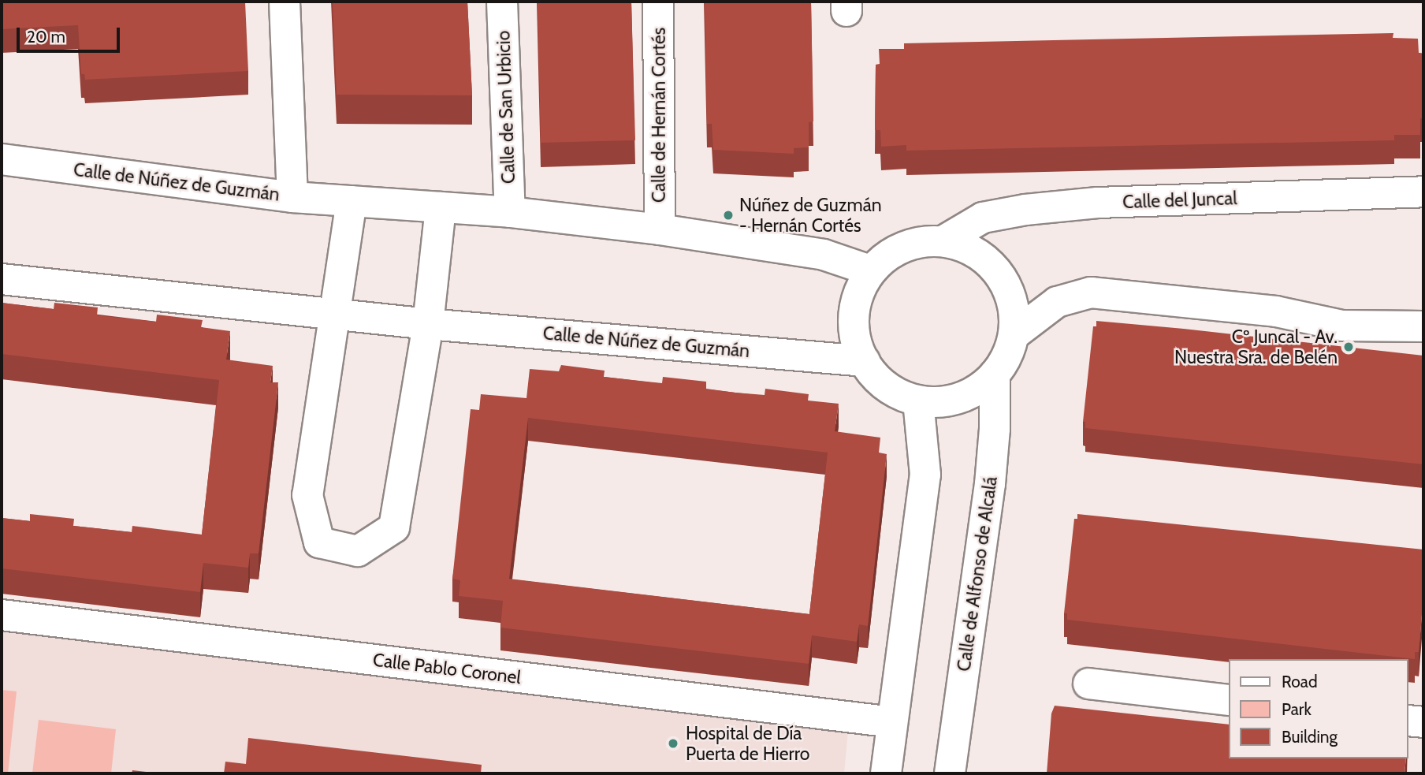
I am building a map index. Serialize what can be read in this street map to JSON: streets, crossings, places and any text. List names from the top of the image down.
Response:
{
  "streets": {
    "street": [
      "Calle de San Urbicio",
      "Calle de Hernán Cortés",
      "Calle de Núñez de Guzmán",
      "Calle del Juncal",
      "Calle de Alfonso de Alcalá",
      "Calle Pablo Coronel"
    ]
  },
  "crossings": [
    ["Calle de San Urbicio", "Calle de Núñez de Guzmán"],
    ["Calle de Hernán Cortés", "Calle de Núñez de Guzmán"],
    ["Calle de Núñez de Guzmán", "Calle del Juncal"],
    ["Calle de Núñez de Guzmán", "Calle de Alfonso de Alcalá"],
    ["Calle del Juncal", "Calle de Alfonso de Alcalá"]
  ],
  "places": ["Núñez de Guzmán - Hernán Cortés", "Cº Juncal - Av. Nuestra Sra. de Belén", "Hospital de Día Puerta de Hierro"],
  "legend": ["Road", "Park", "Building"],
  "scale_bar": "20 m"
}
